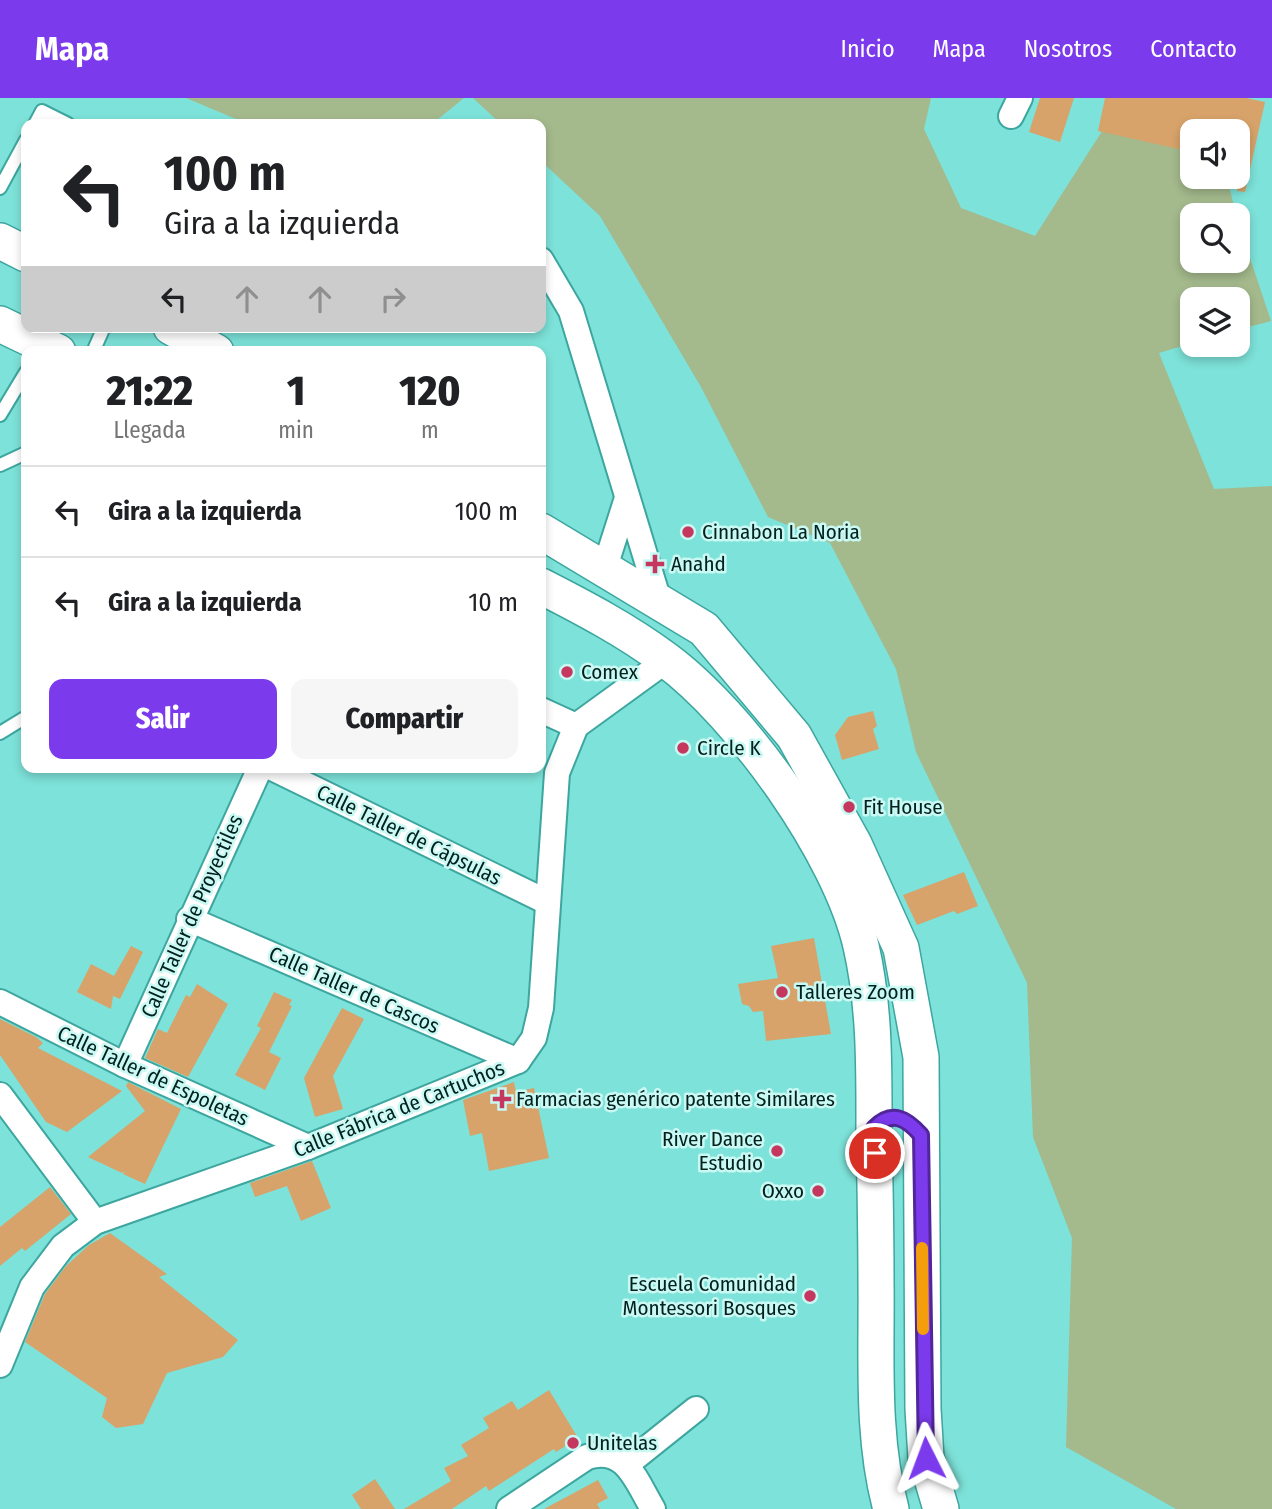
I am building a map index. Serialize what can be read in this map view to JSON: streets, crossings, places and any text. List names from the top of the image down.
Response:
{
  "streets": {
    "street": [
      "Calle Taller de Cápsulas",
      "Calle Taller de Proyectiles",
      "Calle Taller de Cascos",
      "Calle Taller de Espoletas",
      "Calle Fábrica de Cartuchos"
    ]
  },
  "crossings": [
    ["Calle Taller de Cápsulas", "Calle Fábrica de Cartuchos"],
    ["Calle Taller de Proyectiles", "Calle Taller de Cascos"],
    ["Calle Taller de Proyectiles", "Calle Taller de Espoletas"],
    ["Calle Taller de Cascos", "Calle Fábrica de Cartuchos"],
    ["Calle Taller de Espoletas", "Calle Fábrica de Cartuchos"]
  ],
  "places": {
    "other": [
      "Cinnabon La Noria",
      "Comex",
      "Circle K",
      "Fit House",
      "Talleres Zoom",
      "River Dance Estudio",
      "Oxxo",
      "Escuela Comunidad Montessori Bosques",
      "Unitelas"
    ],
    "health": ["Anahd", "Farmacias genérico patente Similares"]
  },
  "page": {
    "header": "Mapa",
    "nav": [
      "Inicio",
      "Mapa",
      "Nosotros",
      "Contacto"
    ],
    "turn": ["100 m", "Gira a la izquierda"],
    "eta": [
      "21:22",
      "Llegada",
      "1",
      "min",
      "120",
      "m"
    ],
    "list": [
      {
        "name": "Gira a la izquierda",
        "value": "100 m"
      },
      {
        "name": "Gira a la izquierda",
        "value": "10 m"
      }
    ],
    "buttons": ["Salir", "Compartir"]
  }
}
